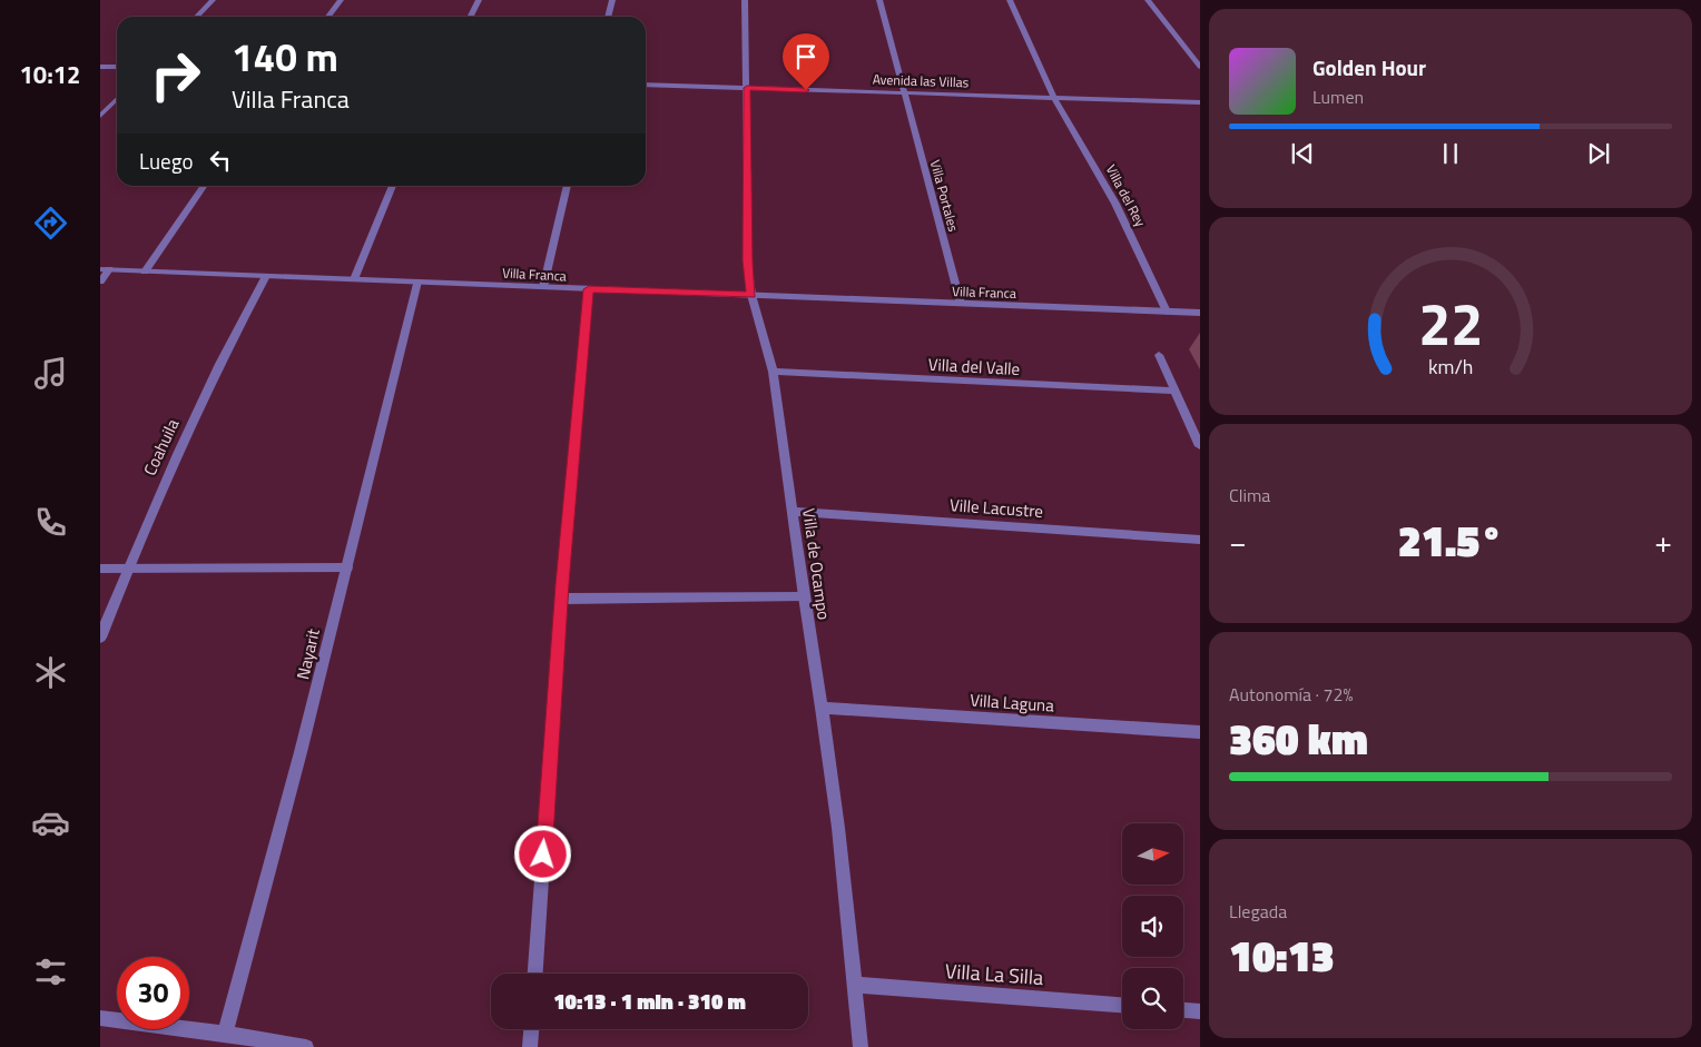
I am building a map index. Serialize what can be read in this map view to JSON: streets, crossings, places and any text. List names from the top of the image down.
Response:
{
  "streets": {
    "street": [
      "Avenida las Villas",
      "Villa Portales",
      "Villa del Rey",
      "Villa Franca",
      "Villa del Valle",
      "Coahuila",
      "Ville Lacustre",
      "Villa de Ocampo",
      "Nayarit",
      "Villa Laguna",
      "Villa La Silla"
    ]
  },
  "crossings": [
    ["Avenida las Villas", "Villa Portales"],
    ["Avenida las Villas", "Villa del Rey"],
    ["Avenida las Villas", "Villa de Ocampo"],
    ["Villa Portales", "Villa Franca"],
    ["Villa del Rey", "Villa Franca"],
    ["Villa Franca", "Coahuila"],
    ["Villa Franca", "Villa de Ocampo"],
    ["Villa Franca", "Nayarit"],
    ["Villa del Valle", "Villa de Ocampo"],
    ["Ville Lacustre", "Villa de Ocampo"],
    ["Villa de Ocampo", "Villa Laguna"],
    ["Villa de Ocampo", "Villa La Silla"]
  ],
  "north": "right",
  "page": {
    "tabs": "10:12",
    "turn": ["140 m", "Villa Franca"],
    "song": ["Golden Hour", "Lumen"],
    "then": "Luego",
    "tile": [
      "Clima",
      ["Autonomía · 72%", "360 km"],
      ["Llegada", "10:13"]
    ],
    "heat": ["−", "21.5°", "+"],
    "limit": "30",
    "trip": "10:13 · 1 min · 310 m",
    "gauge": ["22", "km/h"]
  }
}
